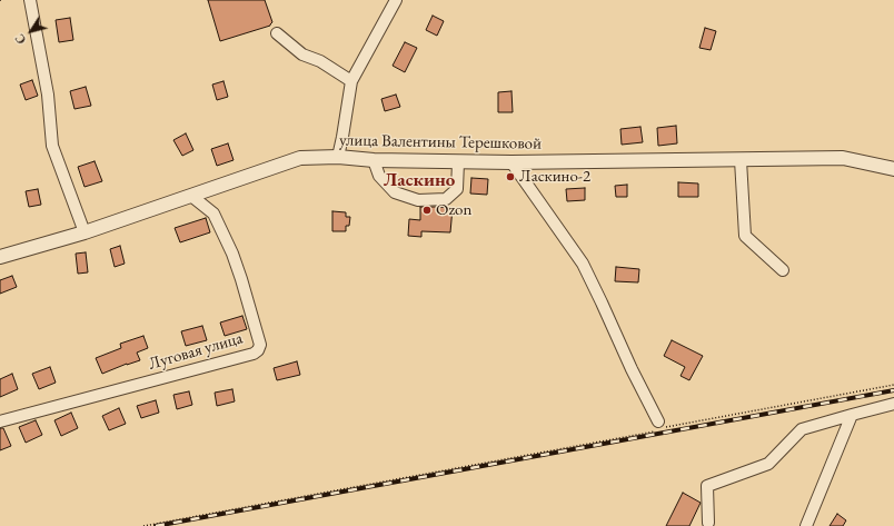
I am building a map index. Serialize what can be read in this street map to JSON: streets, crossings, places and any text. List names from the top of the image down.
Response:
{
  "streets": {
    "street": ["улица Валентины Терешковой", "Луговая улица"]
  },
  "crossings": [
    ["улица Валентины Терешковой", "Луговая улица"]
  ],
  "districts": ["Ласкино"],
  "places": ["Ласкино-2", "Ozon"],
  "north": "bottom left"
}
